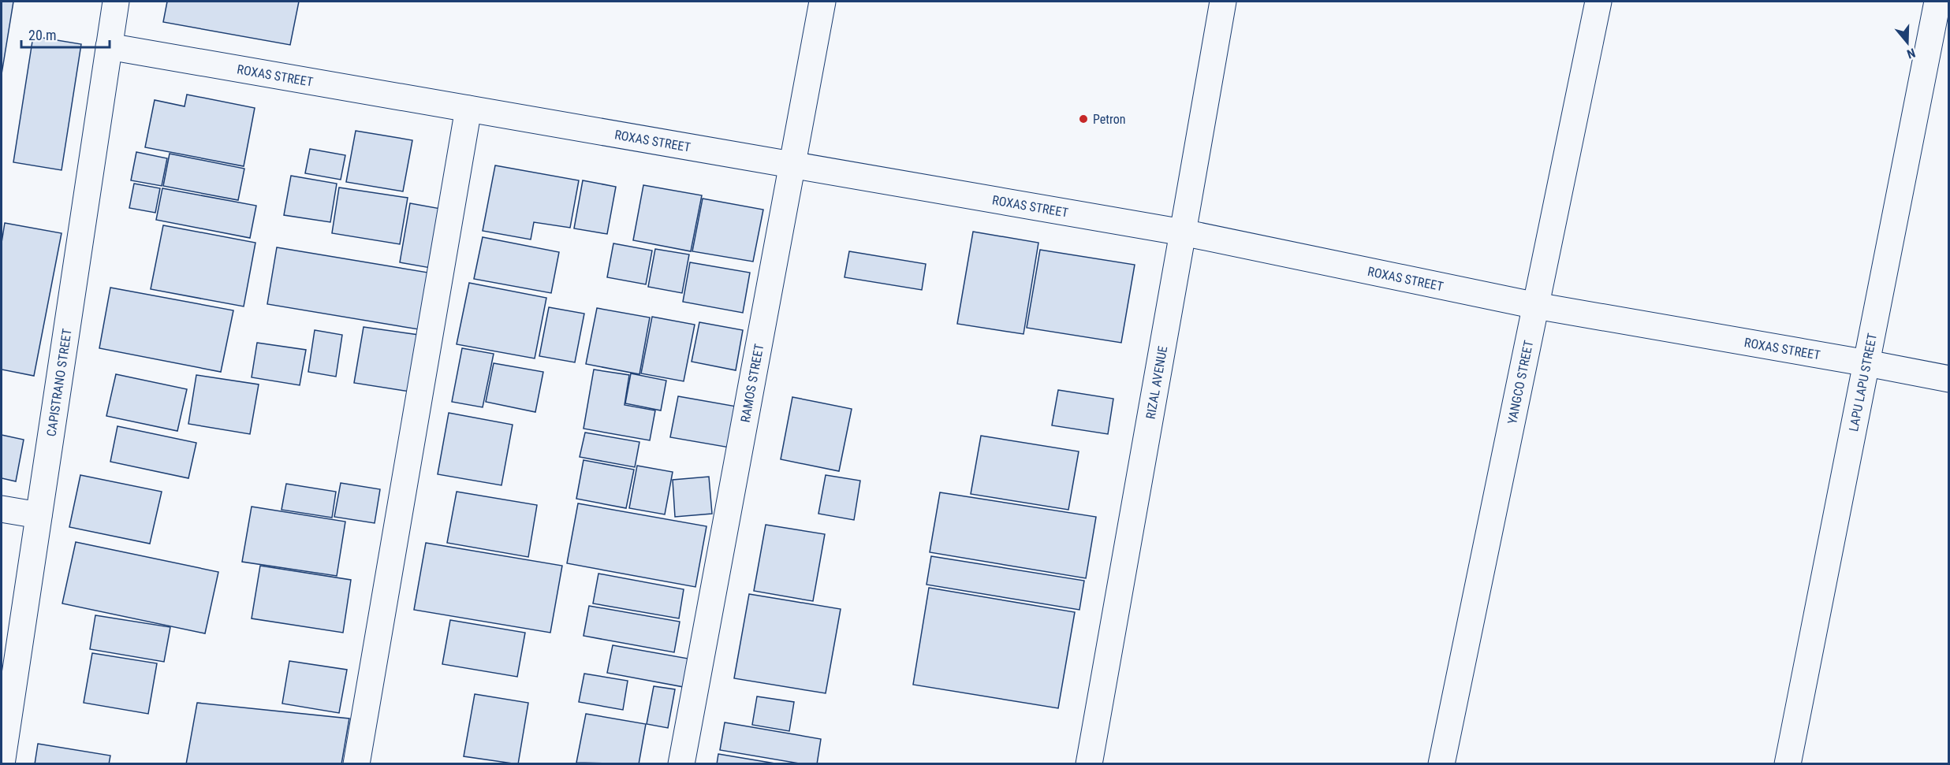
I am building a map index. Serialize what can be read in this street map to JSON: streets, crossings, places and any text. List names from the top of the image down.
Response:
{
  "streets": {
    "main road": [
      "ROXAS STREET",
      "CAPISTRANO STREET",
      "RAMOS STREET",
      "YANGCO STREET",
      "RIZAL AVENUE",
      "LAPU LAPU STREET"
    ]
  },
  "crossings": [
    ["ROXAS STREET", "CAPISTRANO STREET"],
    ["ROXAS STREET", "RAMOS STREET"],
    ["ROXAS STREET", "YANGCO STREET"],
    ["ROXAS STREET", "RIZAL AVENUE"],
    ["ROXAS STREET", "LAPU LAPU STREET"]
  ],
  "places": ["Petron"],
  "scale_bar": "20 m",
  "north": "bottom"
}
